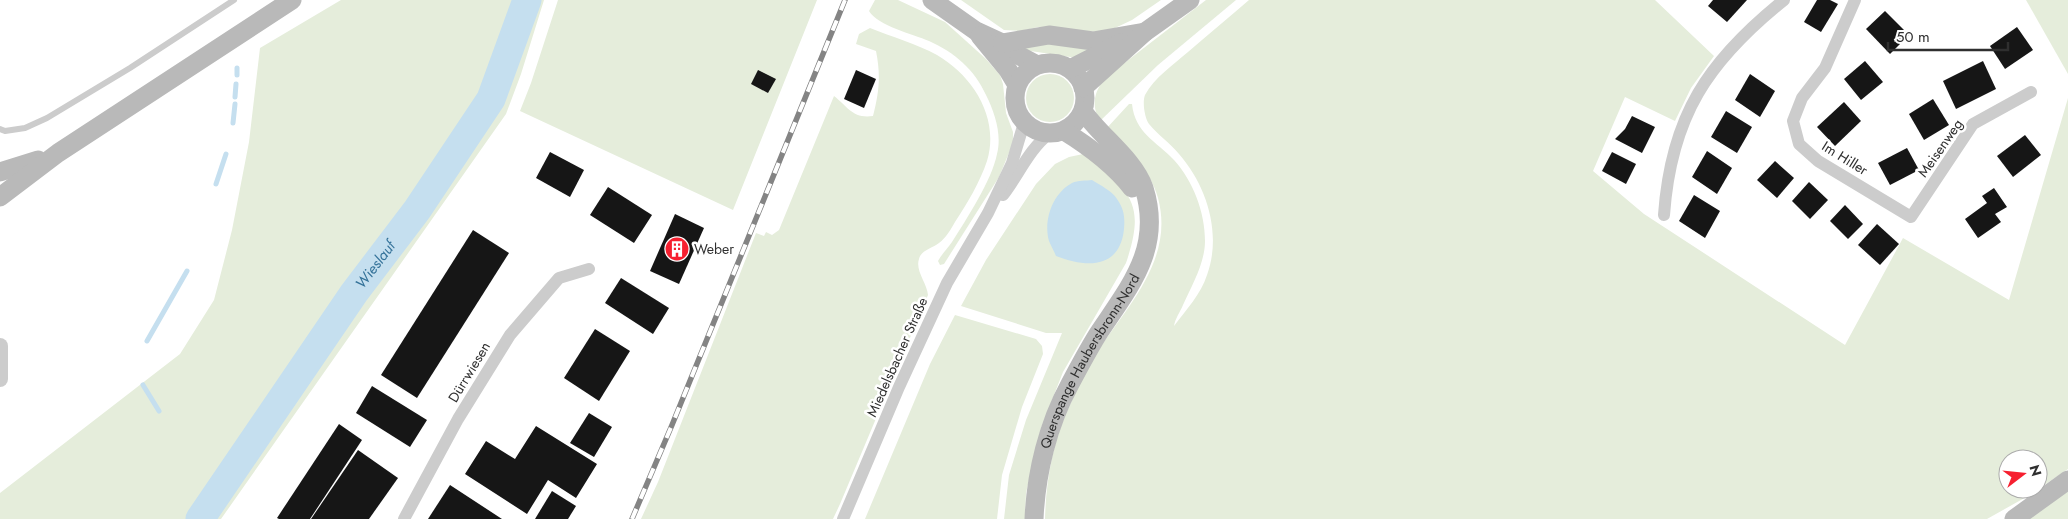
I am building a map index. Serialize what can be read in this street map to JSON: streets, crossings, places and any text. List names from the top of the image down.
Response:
{
  "streets": {
    "main road": ["Querspange Haubersbronn-Nord"],
    "street": [
      "Meisenweg",
      "Im Hiller",
      "Miedelsbacher Straße",
      "Dürrwiesen"
    ]
  },
  "crossings": [
    ["Meisenweg", "Im Hiller"]
  ],
  "water": ["Wieslauf"],
  "places": {
    "building": ["Weber"]
  },
  "scale_bar": "50 m",
  "north": "right"
}
